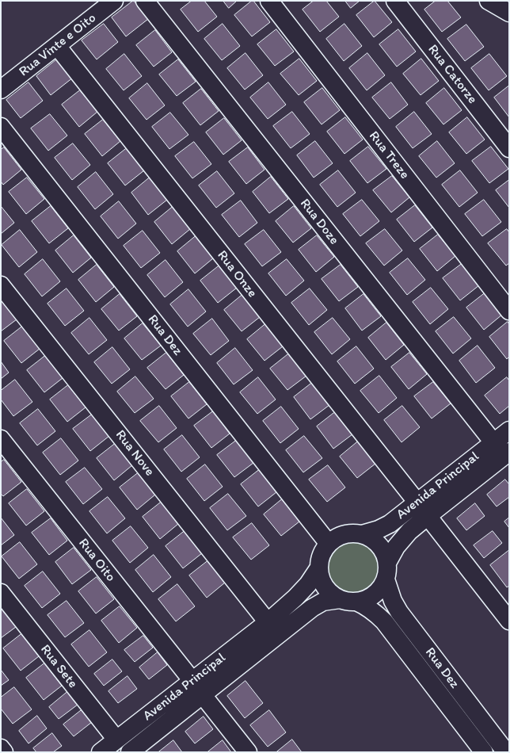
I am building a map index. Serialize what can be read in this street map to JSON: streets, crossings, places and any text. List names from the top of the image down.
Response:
{
  "streets": {
    "street": [
      "Rua Vinte e Oito",
      "Rua Catorze",
      "Rua Treze",
      "Rua Doze",
      "Rua Onze",
      "Rua Dez",
      "Rua Nove",
      "Avenida Principal",
      "Rua Oito",
      "Rua Sete"
    ]
  },
  "crossings": [
    ["Rua Vinte e Oito", "Rua Onze"],
    ["Rua Doze", "Avenida Principal"],
    ["Rua Onze", "Avenida Principal"],
    ["Rua Dez", "Avenida Principal"],
    ["Rua Nove", "Avenida Principal"],
    ["Avenida Principal", "Rua Oito"],
    ["Avenida Principal", "Rua Sete"]
  ]
}
